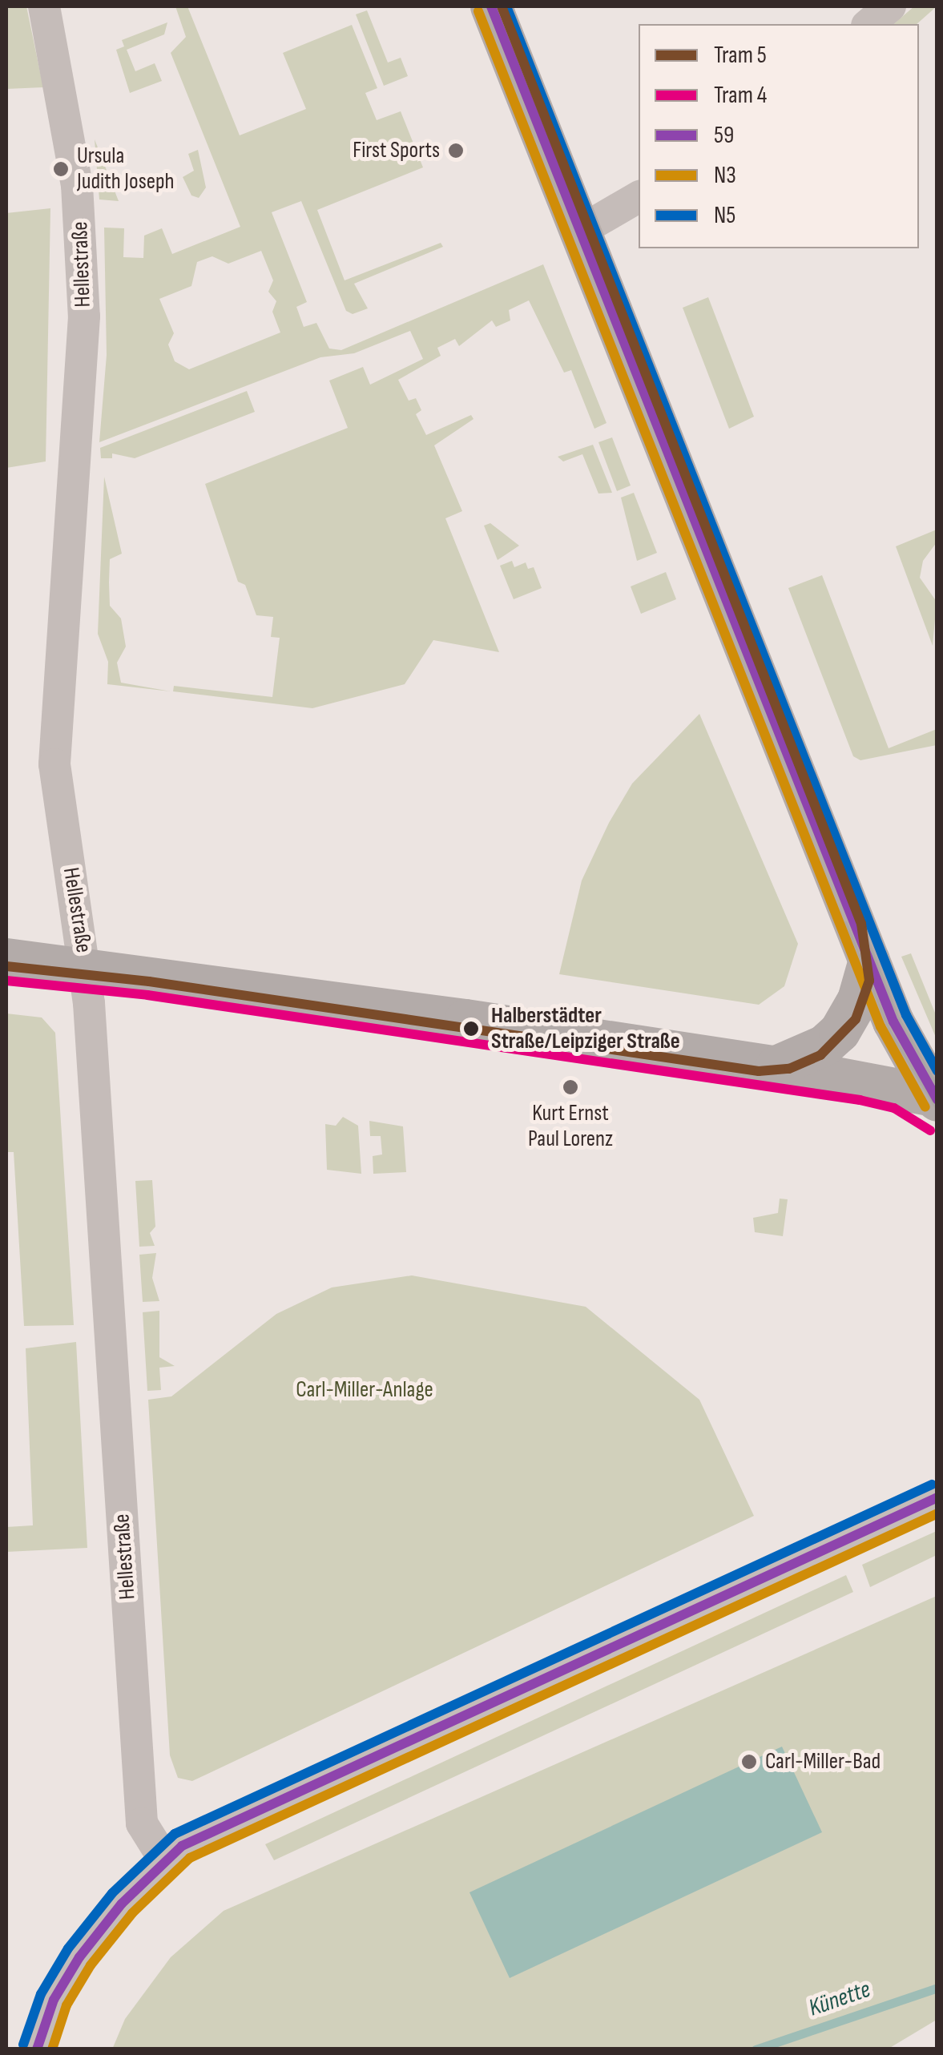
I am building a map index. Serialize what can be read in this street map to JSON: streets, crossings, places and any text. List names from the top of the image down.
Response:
{
  "streets": {
    "street": ["Hellestraße"]
  },
  "water": ["Künette"],
  "parks": ["Carl-Miller-Anlage"],
  "places": [
    "First Sports",
    "Ursula Judith Joseph",
    "Halberstädter Straße/Leipziger Straße",
    "Kurt Ernst Paul Lorenz",
    "Carl-Miller-Bad"
  ],
  "lines": [
    "tram line 5",
    "transit line 59",
    "transit line N5",
    "transit line N3",
    "tram line 4"
  ],
  "legend": [
    "Tram 5",
    "Tram 4",
    "59",
    "N3",
    "N5"
  ]
}
